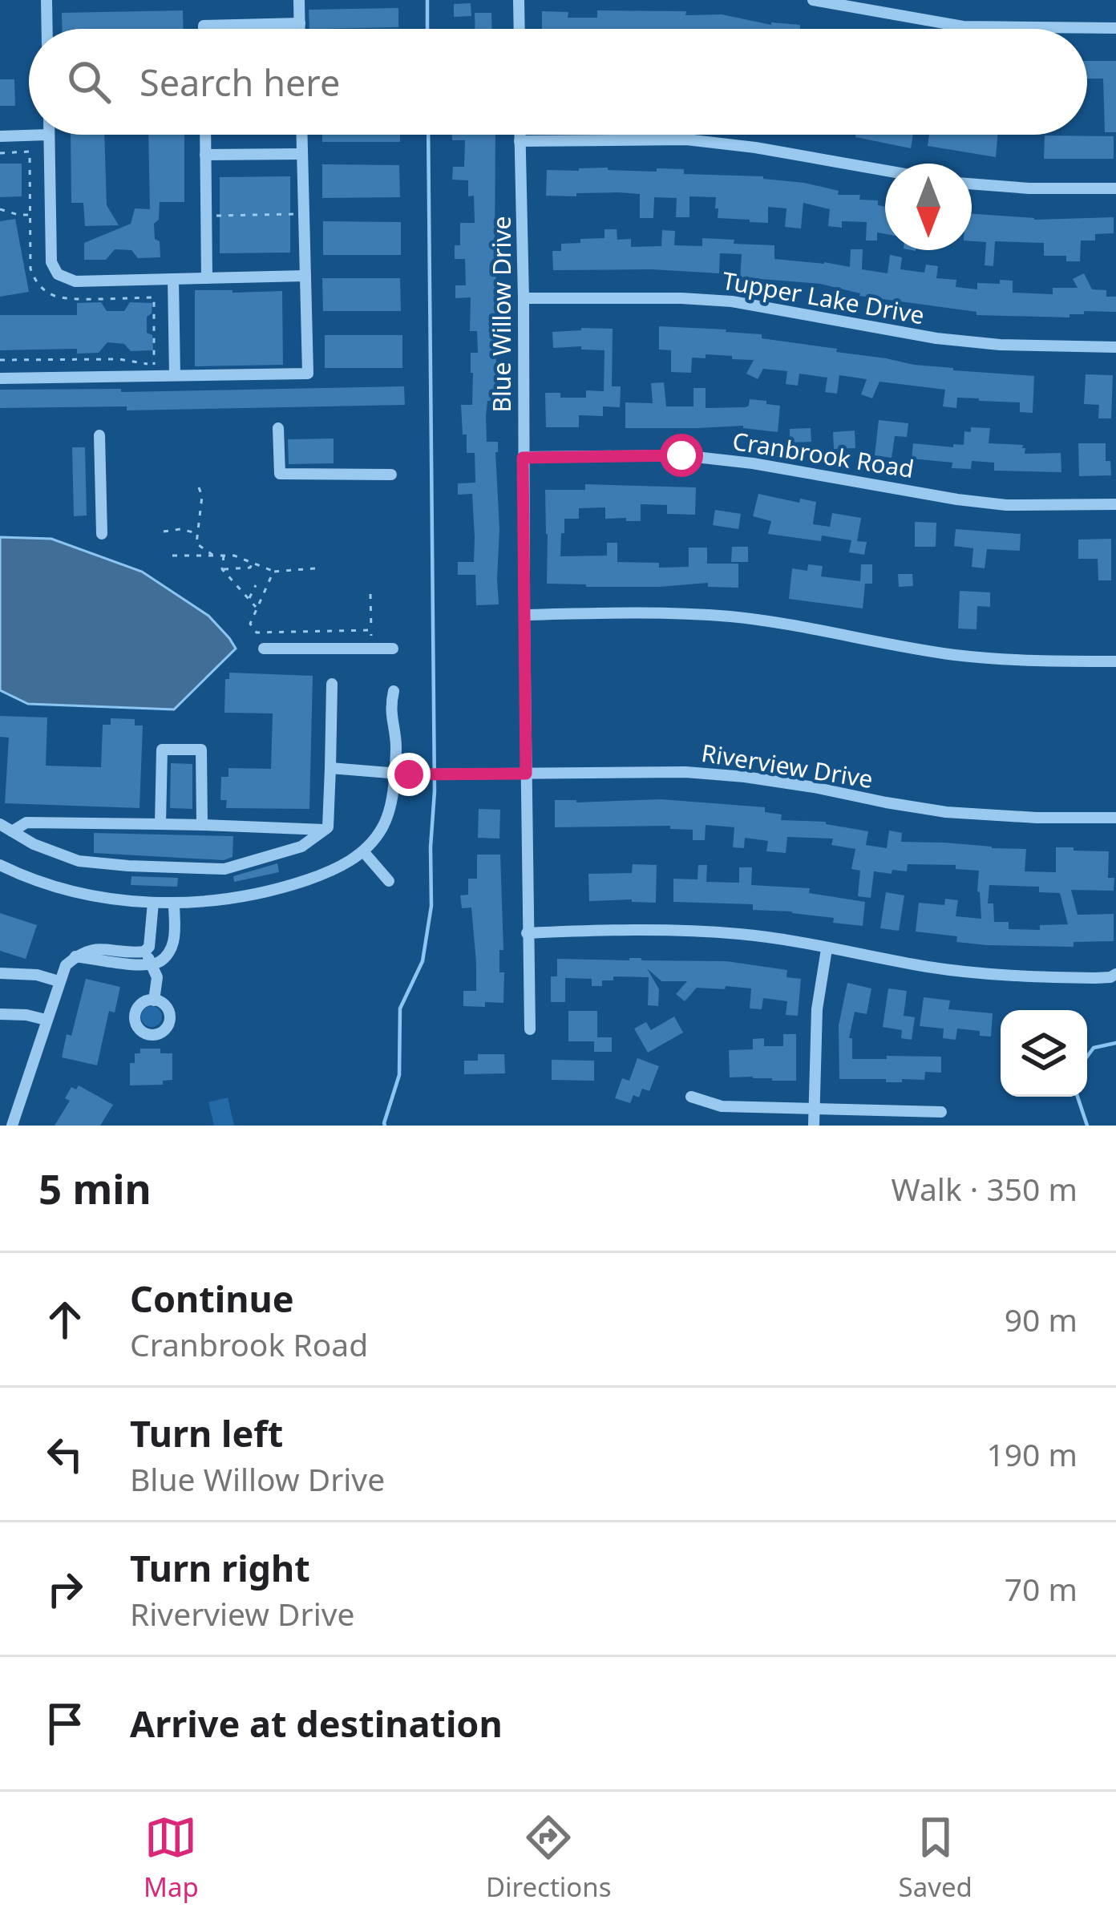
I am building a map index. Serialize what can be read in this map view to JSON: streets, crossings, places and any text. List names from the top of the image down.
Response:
{
  "streets": {
    "street": [
      "Tupper Lake Drive",
      "Blue Willow Drive",
      "Cranbrook Road",
      "Riverview Drive"
    ]
  },
  "crossings": [
    ["Tupper Lake Drive", "Blue Willow Drive"],
    ["Blue Willow Drive", "Cranbrook Road"],
    ["Blue Willow Drive", "Riverview Drive"]
  ],
  "north": "bottom",
  "page": {
    "search": "Search here",
    "heading": ["5 min", "Walk · 350 m"],
    "list": [
      ["Continue", "Cranbrook Road", "90 m"],
      ["Turn left", "Blue Willow Drive", "190 m"],
      ["Turn right", "Riverview Drive", "70 m"],
      "Arrive at destination"
    ],
    "nav": ["Map", "Directions", "Saved"]
  }
}
